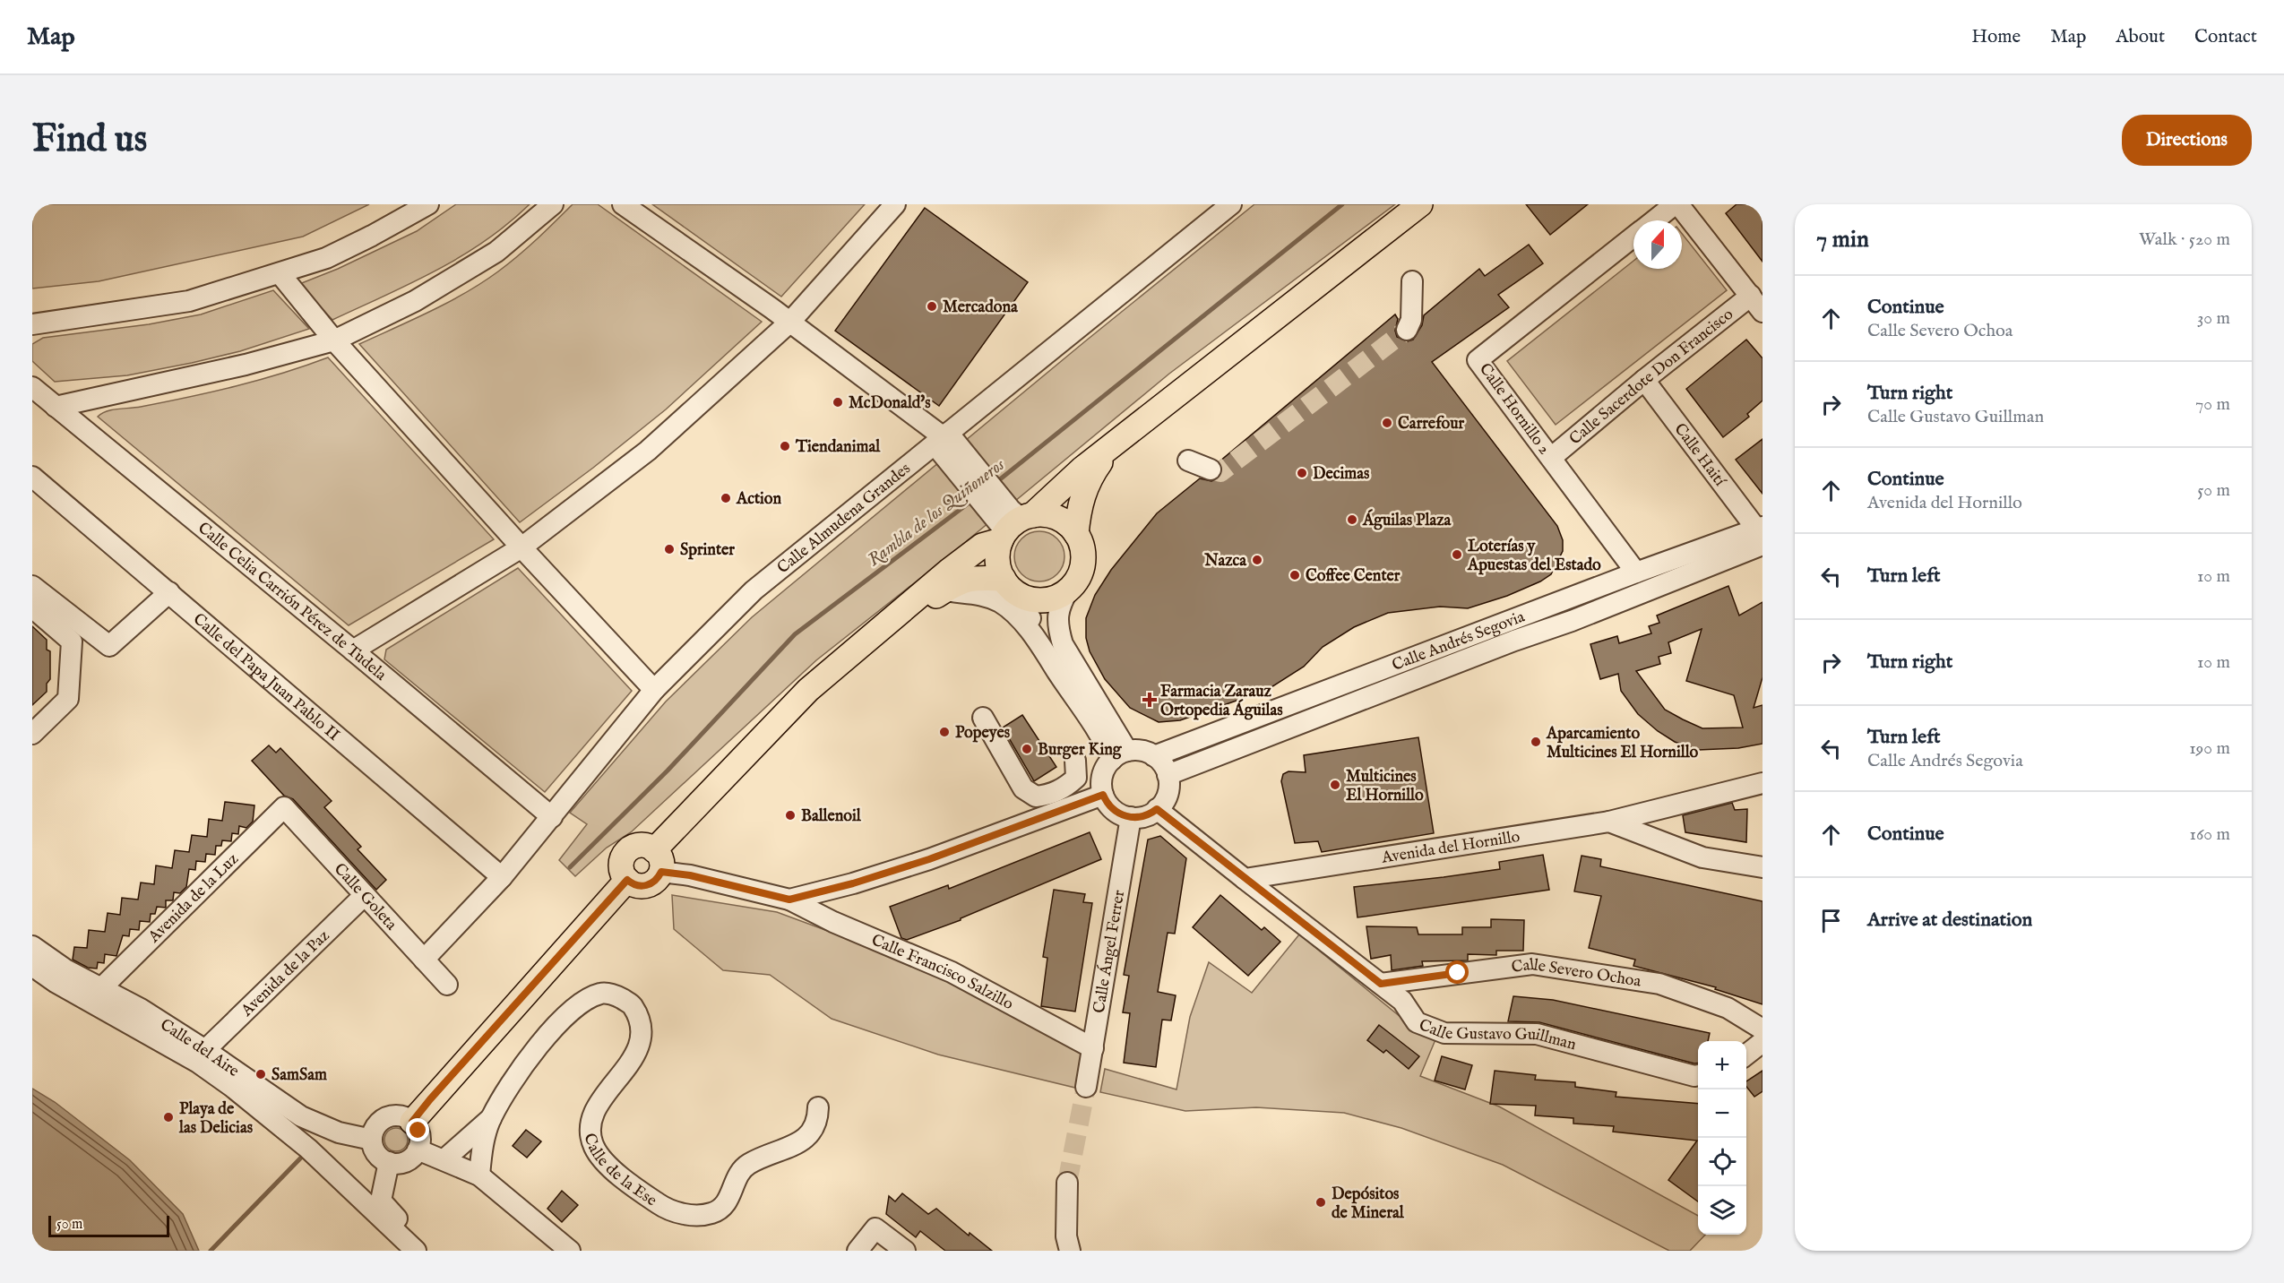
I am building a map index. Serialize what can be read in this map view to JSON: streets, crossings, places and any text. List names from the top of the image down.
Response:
{
  "streets": {
    "street": [
      "Calle Sacerdote Don Francisco",
      "Calle Hornillo 2",
      "Calle Haití",
      "Calle Almudena Grandes",
      "Calle Celia Carrión Pérez de Tudela",
      "Calle Andrés Segovia",
      "Calle del Papa Juan Pablo II",
      "Avenida del Hornillo",
      "Calle Goleta",
      "Avenida de la Luz",
      "Calle Ángel Ferrer",
      "Avenida de la Paz",
      "Calle Francisco Salzillo",
      "Calle Severo Ochoa",
      "Calle Gustavo Guillman",
      "Calle del Aire",
      "Calle de la Ese"
    ]
  },
  "crossings": [
    ["Calle Sacerdote Don Francisco", "Calle Hornillo 2"],
    ["Calle Sacerdote Don Francisco", "Calle Haití"],
    ["Calle Hornillo 2", "Calle Andrés Segovia"],
    ["Calle Haití", "Calle Andrés Segovia"],
    ["Calle Almudena Grandes", "Calle Celia Carrión Pérez de Tudela"],
    ["Calle Almudena Grandes", "Calle del Papa Juan Pablo II"],
    ["Calle Almudena Grandes", "Calle Goleta"],
    ["Calle Andrés Segovia", "Calle Ángel Ferrer"],
    ["Avenida del Hornillo", "Calle Gustavo Guillman"],
    ["Calle Goleta", "Avenida de la Luz"],
    ["Calle Goleta", "Avenida de la Paz"],
    ["Avenida de la Luz", "Calle del Aire"],
    ["Calle Ángel Ferrer", "Calle Francisco Salzillo"],
    ["Avenida de la Paz", "Calle del Aire"],
    ["Calle Severo Ochoa", "Calle Gustavo Guillman"]
  ],
  "water": ["Rambla de los Quiñoneros"],
  "places": {
    "other": [
      "Mercadona",
      "McDonald's",
      "Carrefour",
      "Tiendanimal",
      "Decimas",
      "Action",
      "Águilas Plaza",
      "Sprinter",
      "Loterías y Apuestas del Estado",
      "Nazca",
      "Coffee Center",
      "Popeyes",
      "Aparcamiento Multicines El Hornillo",
      "Burger King",
      "Multicines El Hornillo",
      "Ballenoil",
      "SamSam",
      "Playa de las Delicias",
      "Depósitos de Mineral"
    ],
    "health": ["Farmacia Zarauz Ortopedia Águilas"]
  },
  "scale_bar": "50 m",
  "north": "top",
  "page": {
    "header": "Map",
    "nav": [
      "Home",
      "Map",
      "About",
      "Contact"
    ],
    "buttons": "Directions",
    "title": "Find us",
    "heading": ["7 min", "Walk · 520 m"],
    "list": [
      ["Continue", "Calle Severo Ochoa", "30 m"],
      ["Turn right", "Calle Gustavo Guillman", "70 m"],
      ["Continue", "Avenida del Hornillo", "50 m"],
      ["Turn left", "10 m"],
      ["Turn right", "10 m"],
      ["Turn left", "Calle Andrés Segovia", "190 m"],
      ["Continue", "160 m"],
      "Arrive at destination"
    ],
    "map_buttons": ["+", "−"],
    "scale": "50 m"
  }
}
